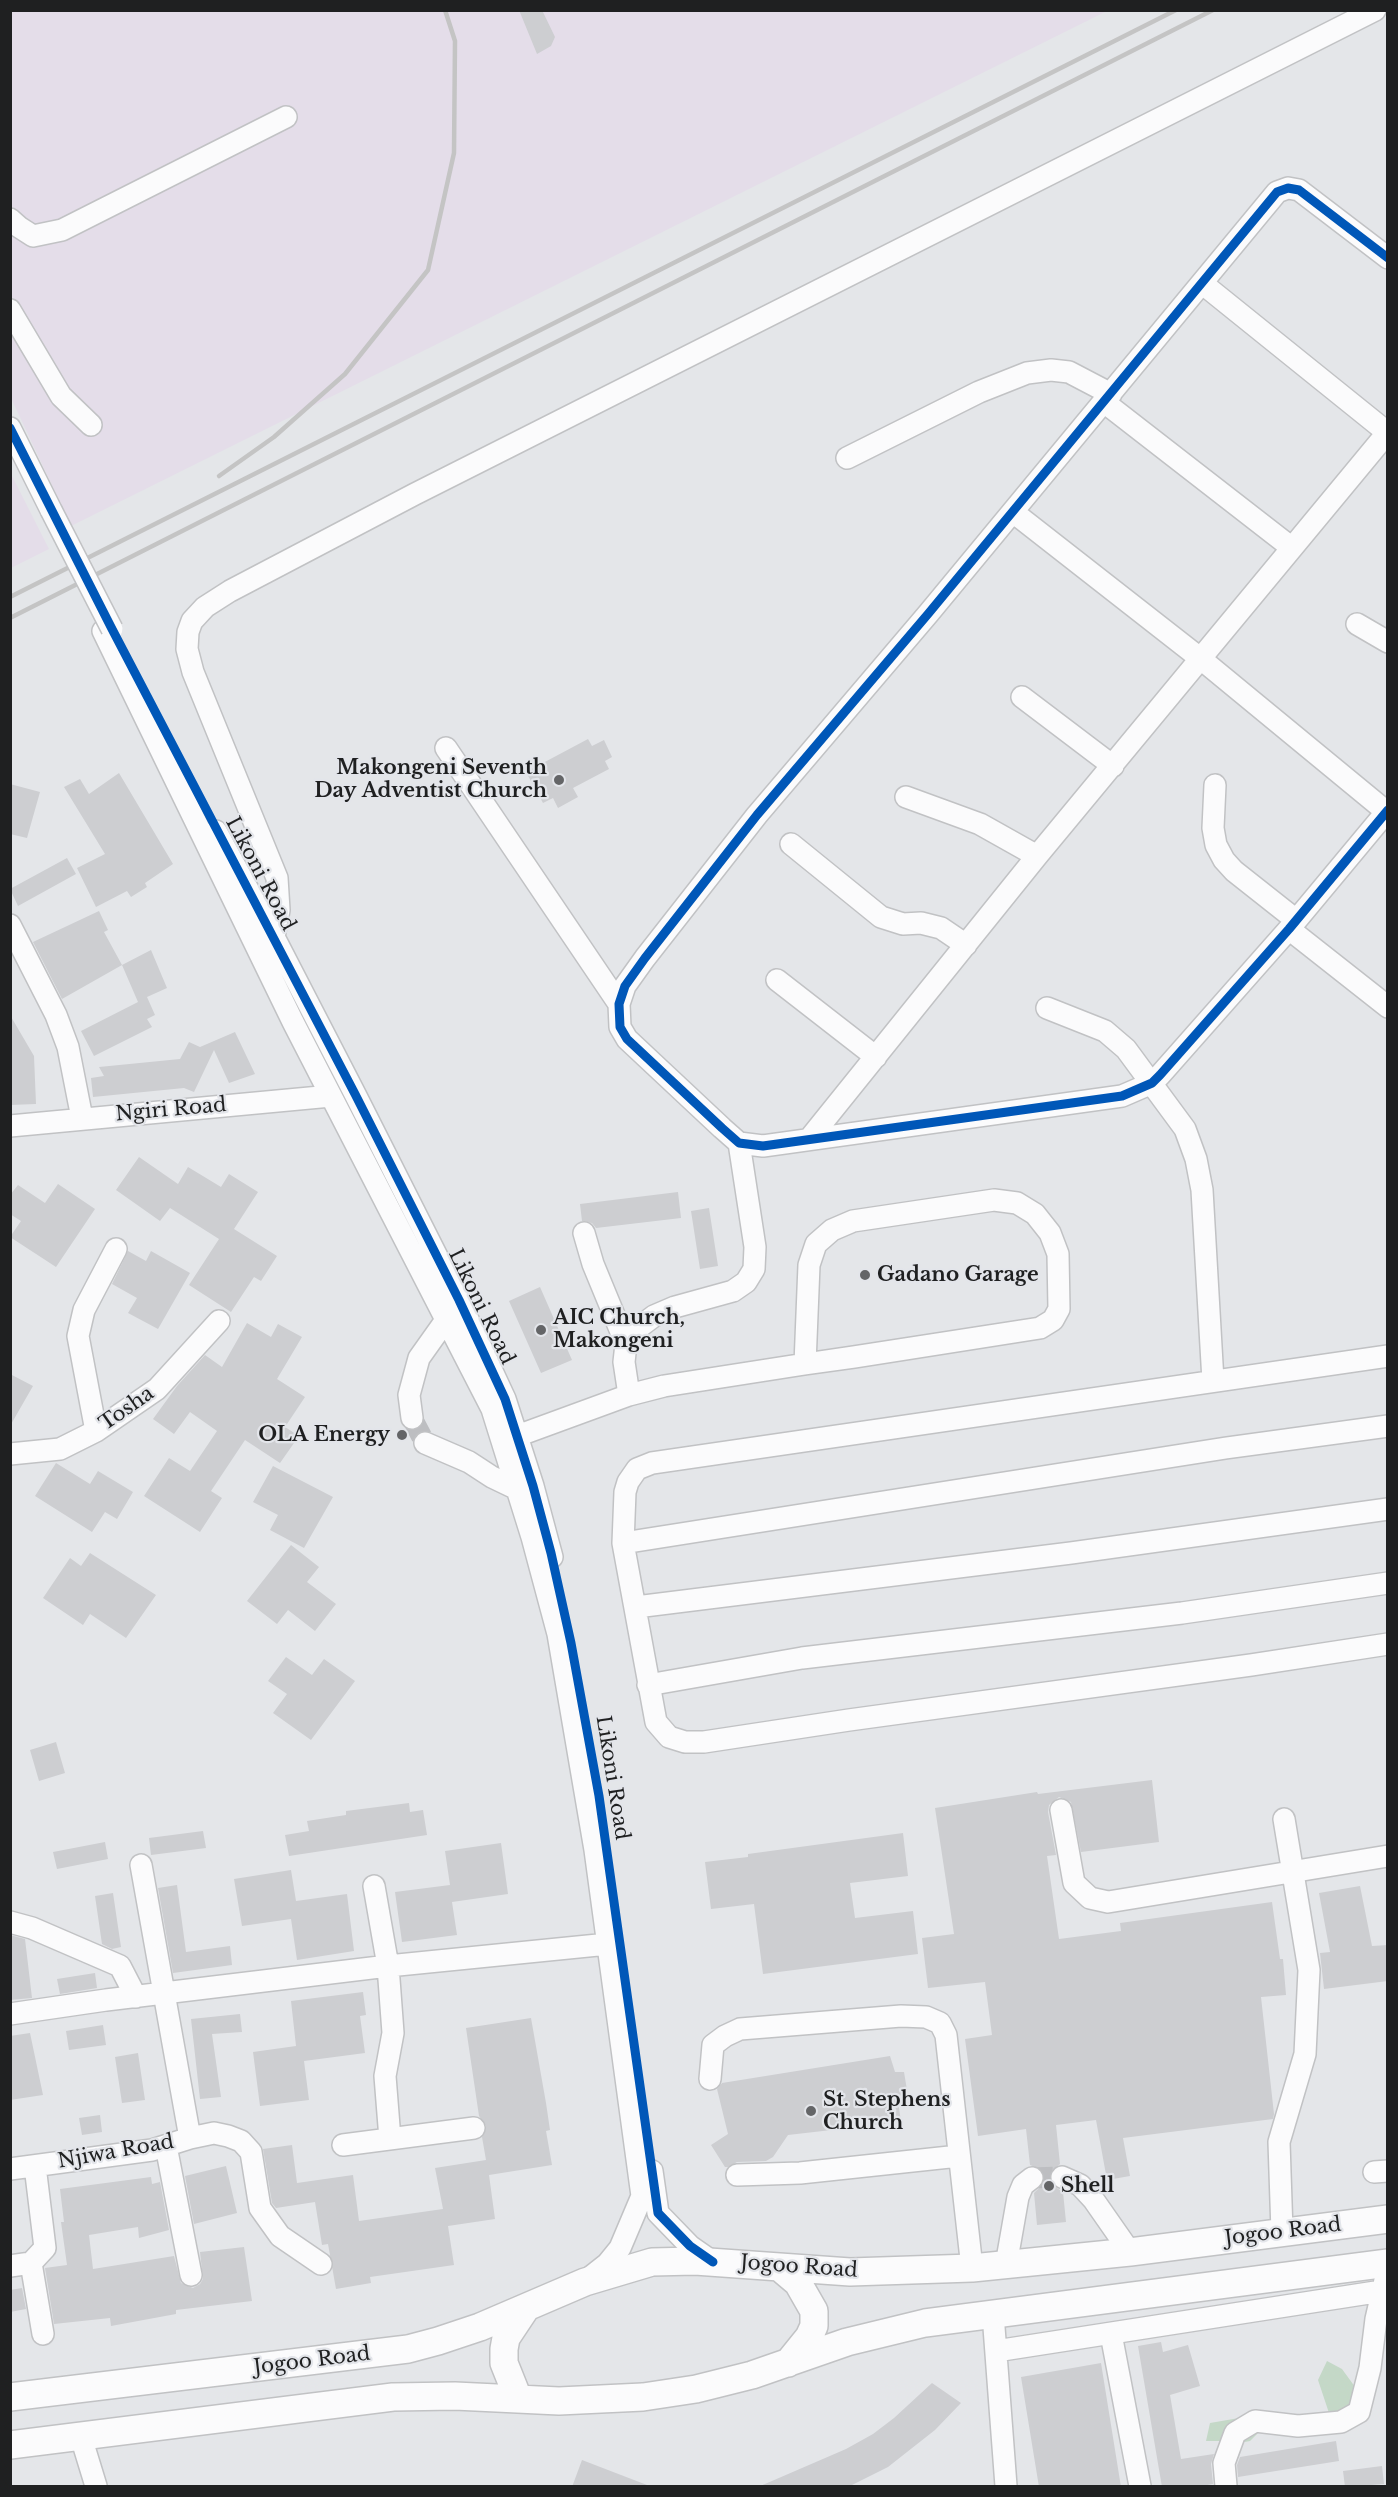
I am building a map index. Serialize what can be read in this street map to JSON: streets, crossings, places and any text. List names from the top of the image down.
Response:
{
  "streets": {
    "main road": ["Jogoo Road"],
    "street": [
      "Likoni Road",
      "Ngiri Road",
      "Tosha",
      "Njiwa Road"
    ]
  },
  "crossings": [
    ["Likoni Road", "Ngiri Road"],
    ["Likoni Road", "Jogoo Road"]
  ],
  "places": [
    "Makongeni Seventh Day Adventist Church",
    "Gadano Garage",
    "AIC Church, Makongeni",
    "OLA Energy",
    "St. Stephens Church",
    "Shell"
  ]
}
